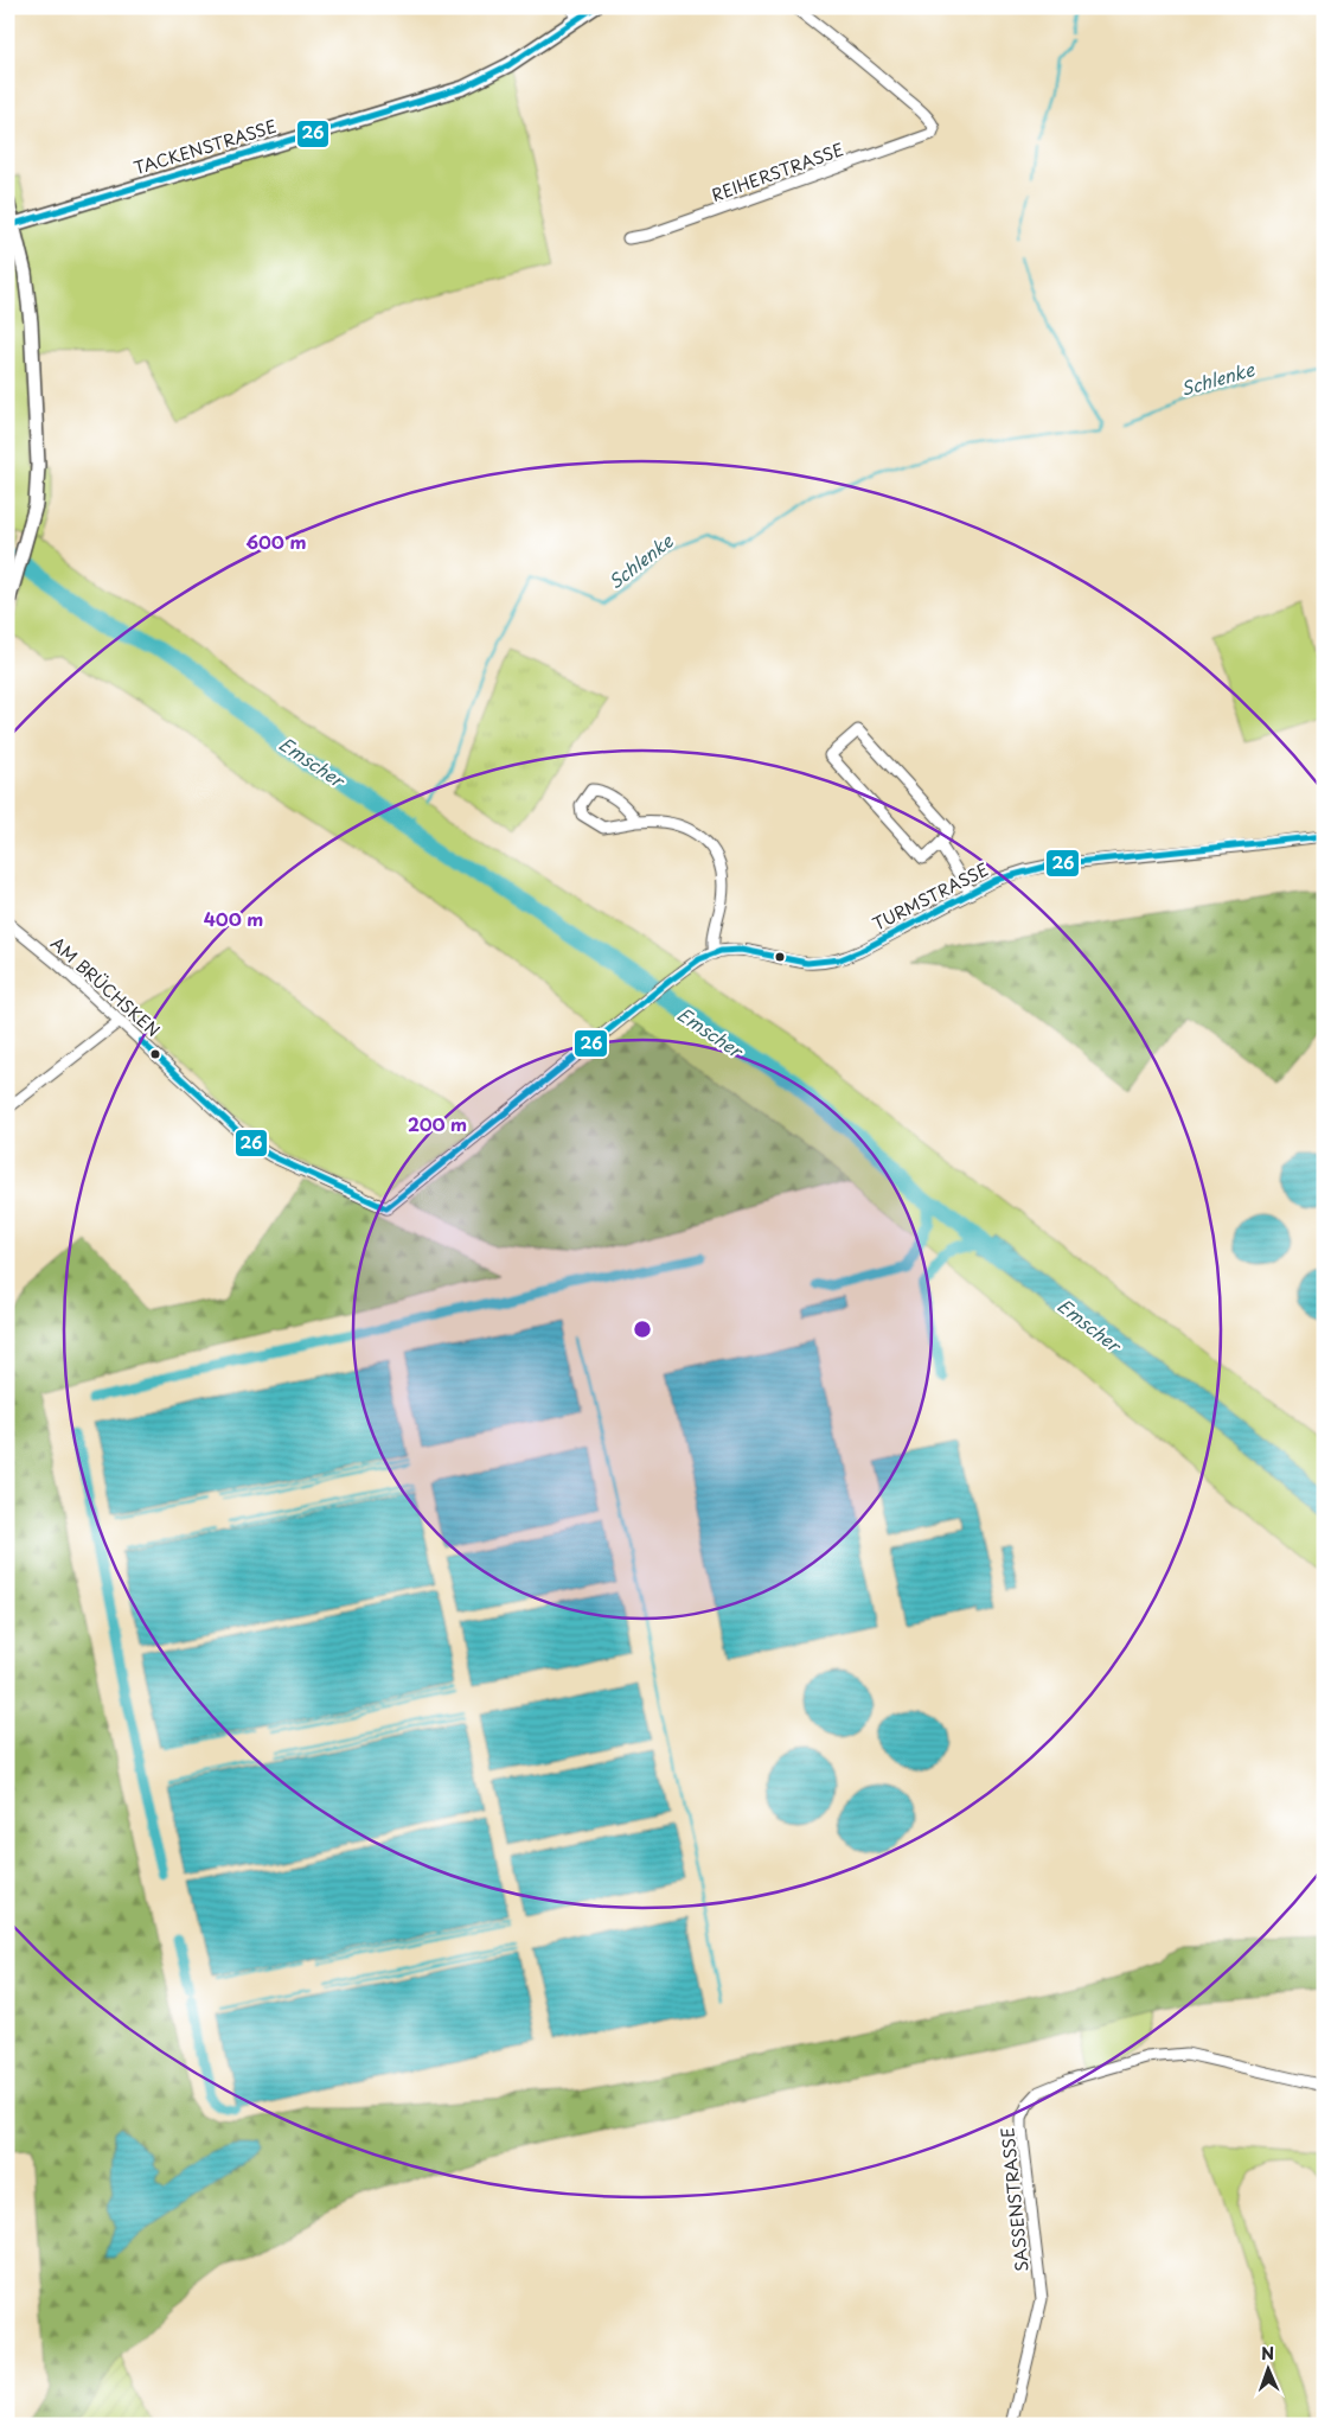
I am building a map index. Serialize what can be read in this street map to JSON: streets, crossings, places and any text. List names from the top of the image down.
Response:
{
  "streets": {
    "street": [
      "TACKENSTRASSE",
      "REIHERSTRASSE",
      "TURMSTRASSE",
      "AM BRÜCHSKEN",
      "SASSENSTRASSE"
    ]
  },
  "crossings": [
    ["TURMSTRASSE", "AM BRÜCHSKEN"]
  ],
  "water": ["Schlenke", "Emscher"],
  "lines": ["transit line 26"],
  "north": "top",
  "rings": ["600 m", "400 m", "200 m"]
}
